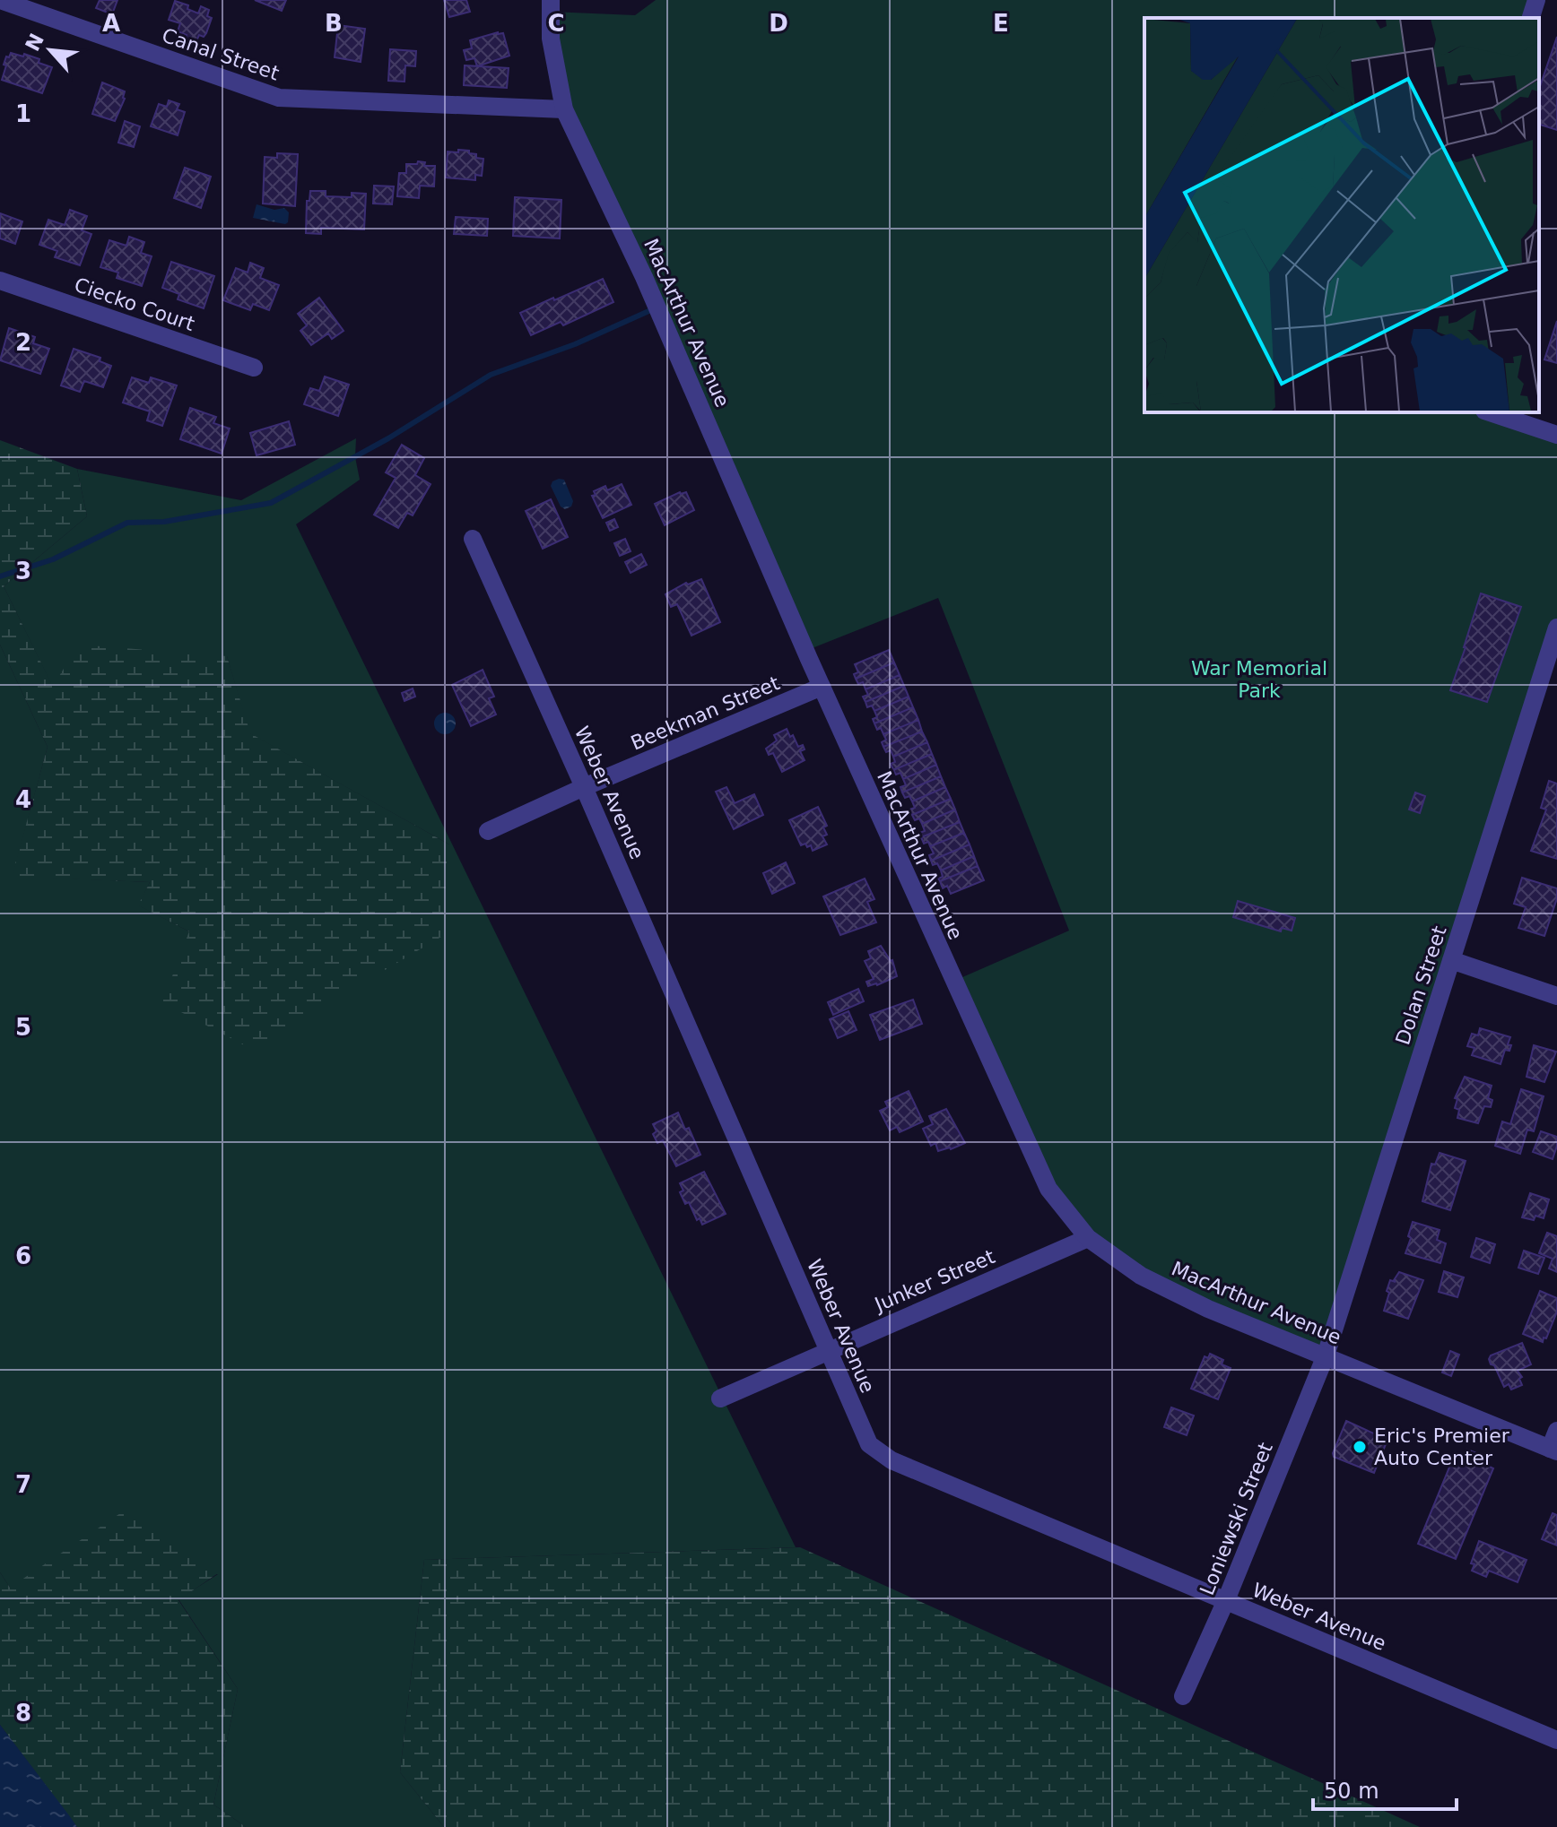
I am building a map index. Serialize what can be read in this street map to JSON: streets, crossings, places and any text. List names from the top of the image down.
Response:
{
  "streets": {
    "street": [
      "Canal Street",
      "Ciecko Court",
      "MacArthur Avenue",
      "Beekman Street",
      "Weber Avenue",
      "Dolan Street",
      "Junker Street",
      "Loniewski Street"
    ]
  },
  "crossings": [
    ["Canal Street", "MacArthur Avenue"],
    ["MacArthur Avenue", "Beekman Street"],
    ["MacArthur Avenue", "Dolan Street"],
    ["MacArthur Avenue", "Junker Street"],
    ["MacArthur Avenue", "Loniewski Street"],
    ["Beekman Street", "Weber Avenue"],
    ["Weber Avenue", "Junker Street"],
    ["Weber Avenue", "Loniewski Street"],
    ["Dolan Street", "Loniewski Street"]
  ],
  "parks": ["War Memorial Park"],
  "places": ["Eric's Premier Auto Center"],
  "scale_bar": "50 m",
  "north": "top left",
  "grid": {
    "columns": [
      "A",
      "B",
      "C",
      "D",
      "E"
    ],
    "rows": [
      "1",
      "2",
      "3",
      "4",
      "5",
      "6",
      "7",
      "8"
    ]
  }
}
